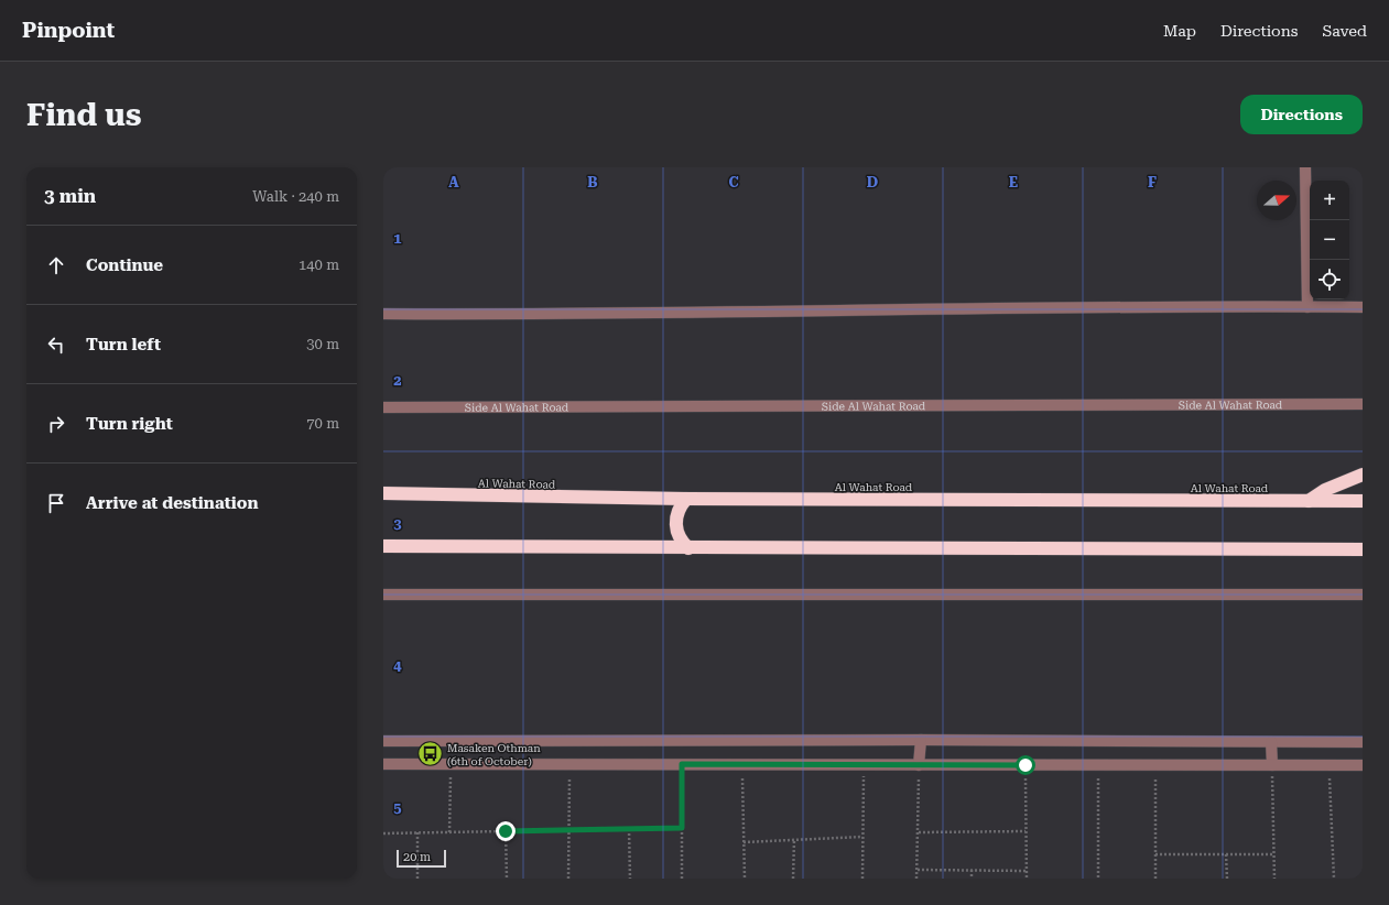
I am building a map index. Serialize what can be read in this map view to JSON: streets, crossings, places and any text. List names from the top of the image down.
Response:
{
  "streets": {
    "highway": ["Al Wahat Road"],
    "street": ["Side Al Wahat Road"]
  },
  "places": {
    "bus stop": ["Masaken Othman (6th of October)"]
  },
  "scale_bar": "20 m",
  "north": "right",
  "page": {
    "header": "Pinpoint",
    "nav": ["Map", "Directions", "Saved"],
    "buttons": "Directions",
    "title": "Find us",
    "heading": ["3 min", "Walk · 240 m"],
    "map_buttons": ["+", "−"],
    "list": [
      ["Continue", "140 m"],
      ["Turn left", "30 m"],
      ["Turn right", "70 m"],
      "Arrive at destination"
    ],
    "scale": "20 m"
  },
  "grid": {
    "columns": [
      "A",
      "B",
      "C",
      "D",
      "E",
      "F"
    ],
    "rows": [
      "1",
      "2",
      "3",
      "4",
      "5"
    ]
  }
}
